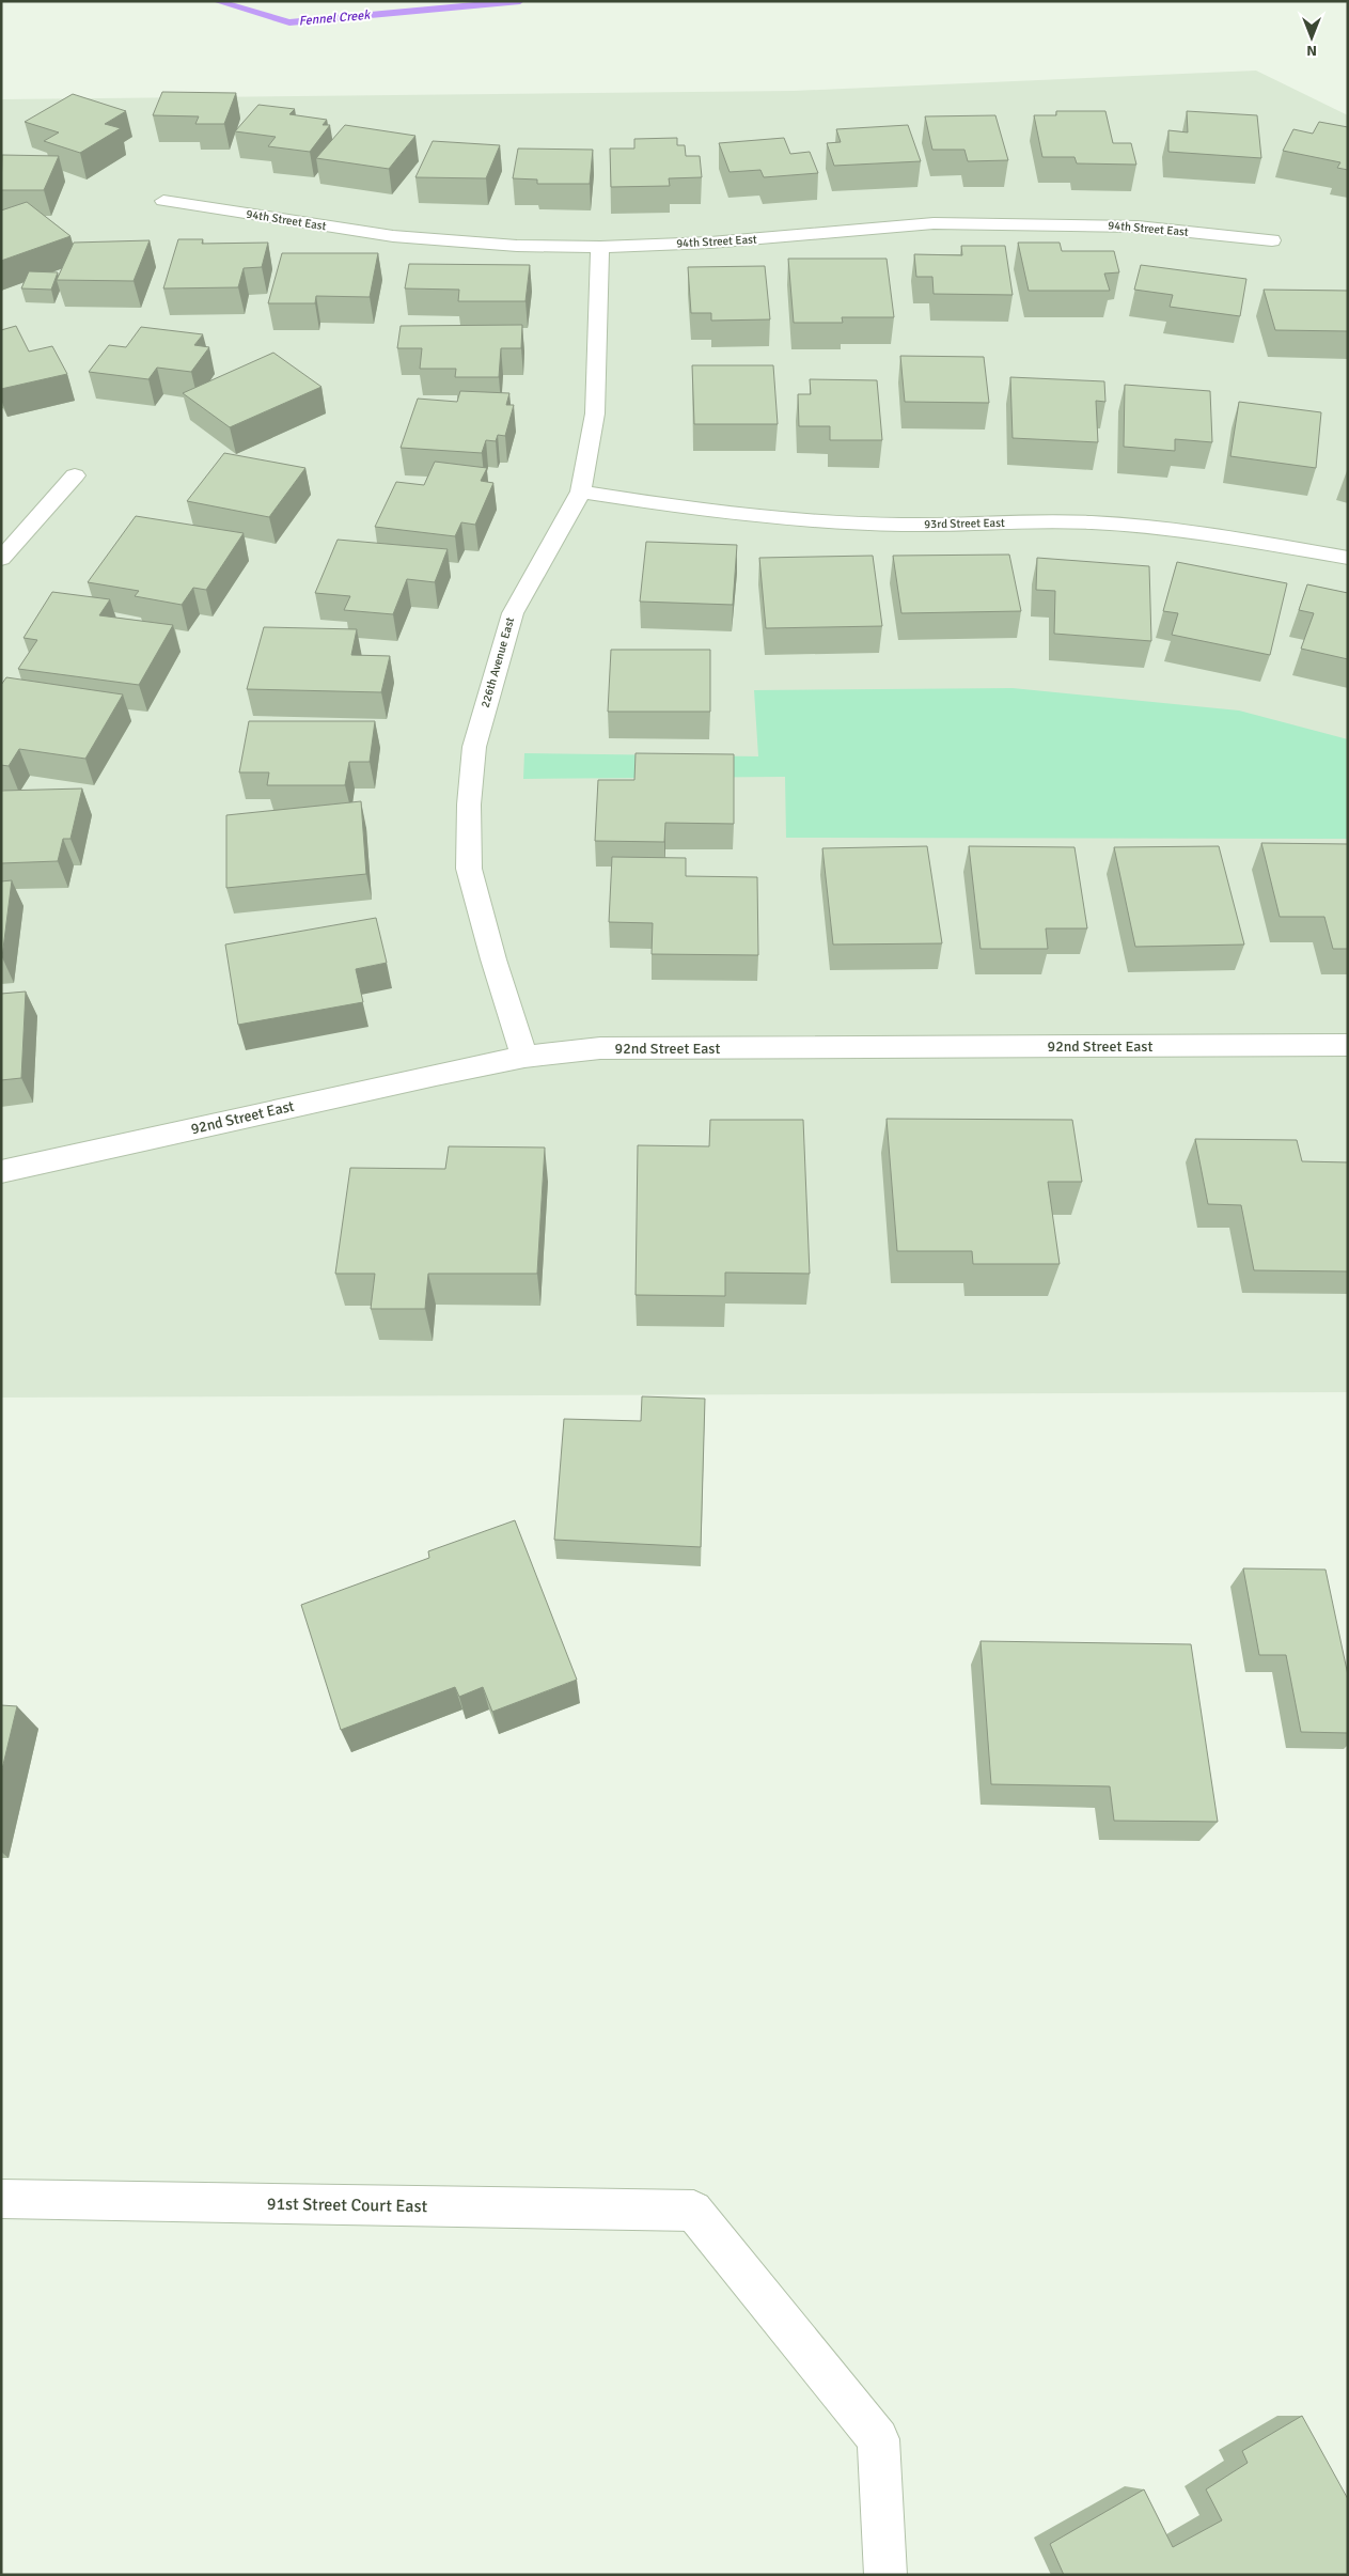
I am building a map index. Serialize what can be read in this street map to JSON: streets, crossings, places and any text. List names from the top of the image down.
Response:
{
  "streets": {
    "street": [
      "94th Street East",
      "93rd Street East",
      "226th Avenue East",
      "92nd Street East",
      "91st Street Court East"
    ]
  },
  "crossings": [
    ["94th Street East", "226th Avenue East"],
    ["93rd Street East", "226th Avenue East"],
    ["226th Avenue East", "92nd Street East"]
  ],
  "water": ["Fennel Creek"],
  "north": "bottom"
}
